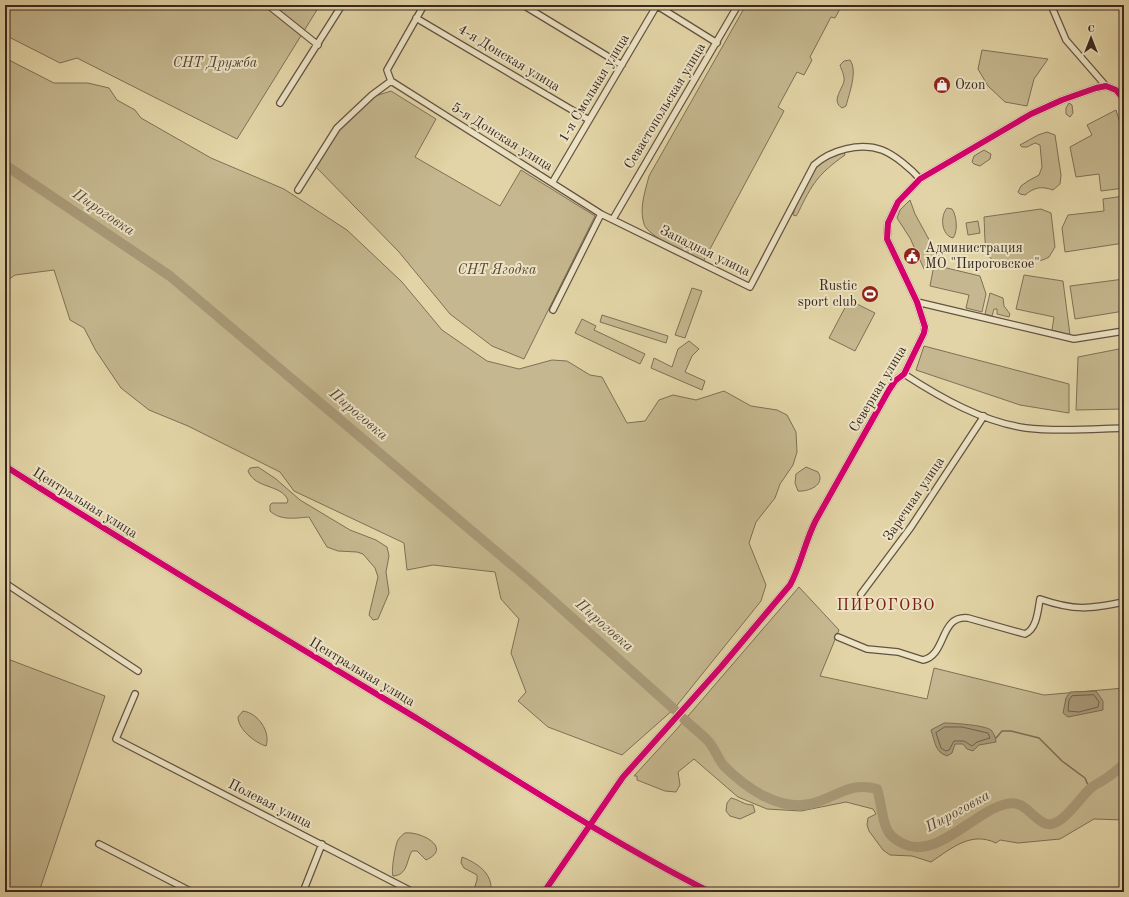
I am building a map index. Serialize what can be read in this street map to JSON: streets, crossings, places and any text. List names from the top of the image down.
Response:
{
  "streets": {
    "street": [
      "4-я Донская улица",
      "1-я Смольная улица",
      "Севастопольская улица",
      "5-я Донская улица",
      "Западная улица",
      "Северная улица",
      "Заречная улица",
      "Центральная улица",
      "Полевая улица"
    ]
  },
  "crossings": [
    ["4-я Донская улица", "1-я Смольная улица"],
    ["1-я Смольная улица", "5-я Донская улица"],
    ["Севастопольская улица", "Западная улица"],
    ["5-я Донская улица", "Западная улица"],
    ["Западная улица", "Северная улица"],
    ["Северная улица", "Центральная улица"]
  ],
  "districts": ["ПИРОГОВО"],
  "water": ["Пироговка"],
  "parks": ["СНТ Дружба", "СНТ Ягодка"],
  "places": {
    "shop": ["Ozon"],
    "public building": ["Администрация МО \"Пироговское\""],
    "sports": ["Rustic sport club"]
  },
  "north": "top"
}
